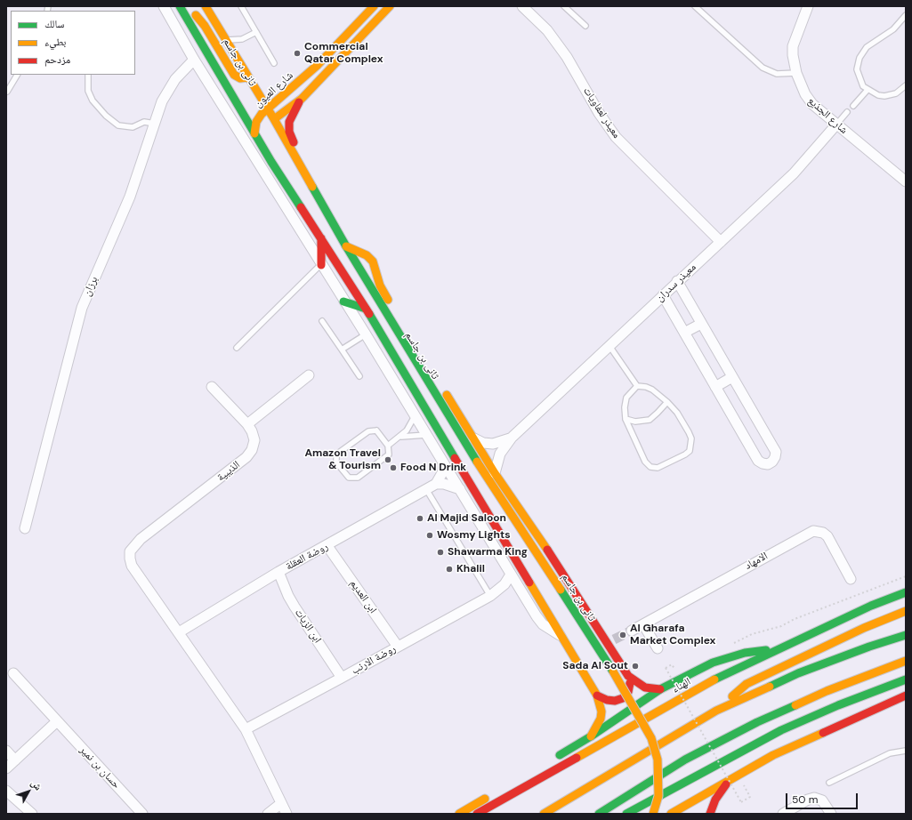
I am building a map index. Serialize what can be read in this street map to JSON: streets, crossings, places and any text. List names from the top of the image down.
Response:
{
  "streets": {
    "main road": ["ثانى بن جاسم", "شارع العيون", "الهناء"],
    "street": [
      "معيذر لعفاويات",
      "شارع الجذيع",
      "معيذر سدران",
      "برزان",
      "الذيبية",
      "روضة العقلة",
      "الامهاد",
      "ابن العديم",
      "ابن الزيات",
      "روضة الارنب",
      "حسان بن نمير"
    ]
  },
  "crossings": [
    ["ثانى بن جاسم", "شارع العيون"],
    ["ثانى بن جاسم", "معيذر سدران"],
    ["معيذر لعفاويات", "معيذر سدران"],
    ["شارع الجذيع", "معيذر سدران"],
    ["الذيبية", "روضة العقلة"],
    ["روضة العقلة", "ابن العديم"],
    ["روضة العقلة", "ابن الزيات"],
    ["ابن العديم", "روضة الارنب"],
    ["ابن الزيات", "روضة الارنب"]
  ],
  "places": [
    "Commercial Qatar Complex",
    "Amazon Travel & Tourism",
    "Food N Drink",
    "Al Majid Saloon",
    "Wosmy Lights",
    "Shawarma King",
    "Khalil",
    "Al Gharafa Market Complex",
    "Sada Al Sout"
  ],
  "legend": ["سالك", "بطيء", "مزدحم"],
  "scale_bar": "50 m",
  "north": "top right"
}
